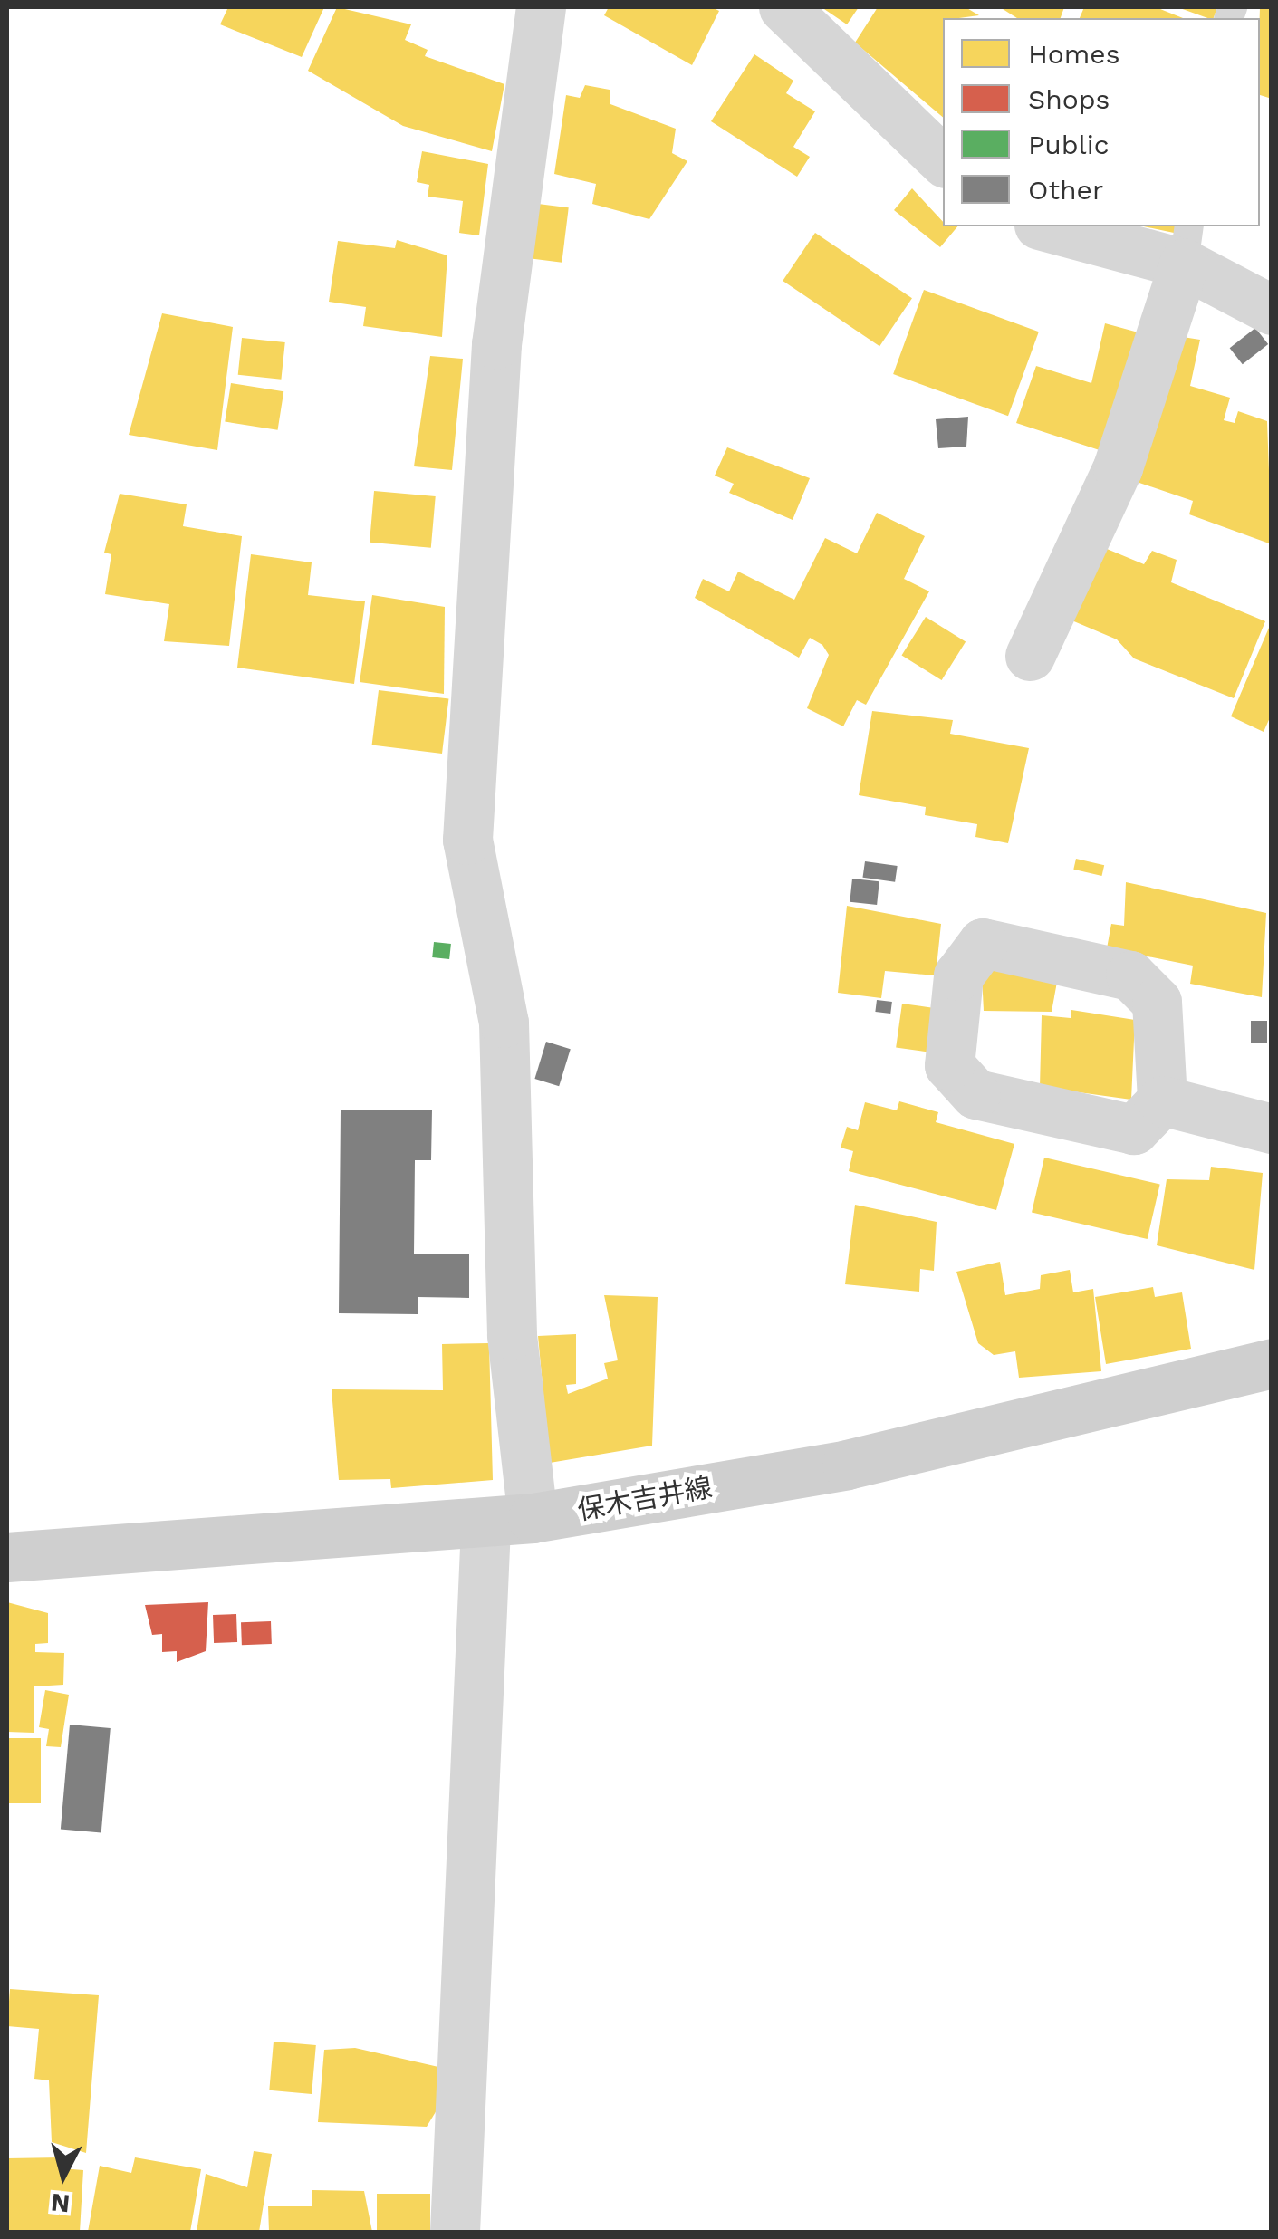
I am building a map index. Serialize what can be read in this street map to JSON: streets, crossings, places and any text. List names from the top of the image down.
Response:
{
  "streets": {
    "main road": ["保木吉井線"]
  },
  "legend": [
    "Homes",
    "Shops",
    "Public",
    "Other"
  ],
  "north": "bottom"
}
